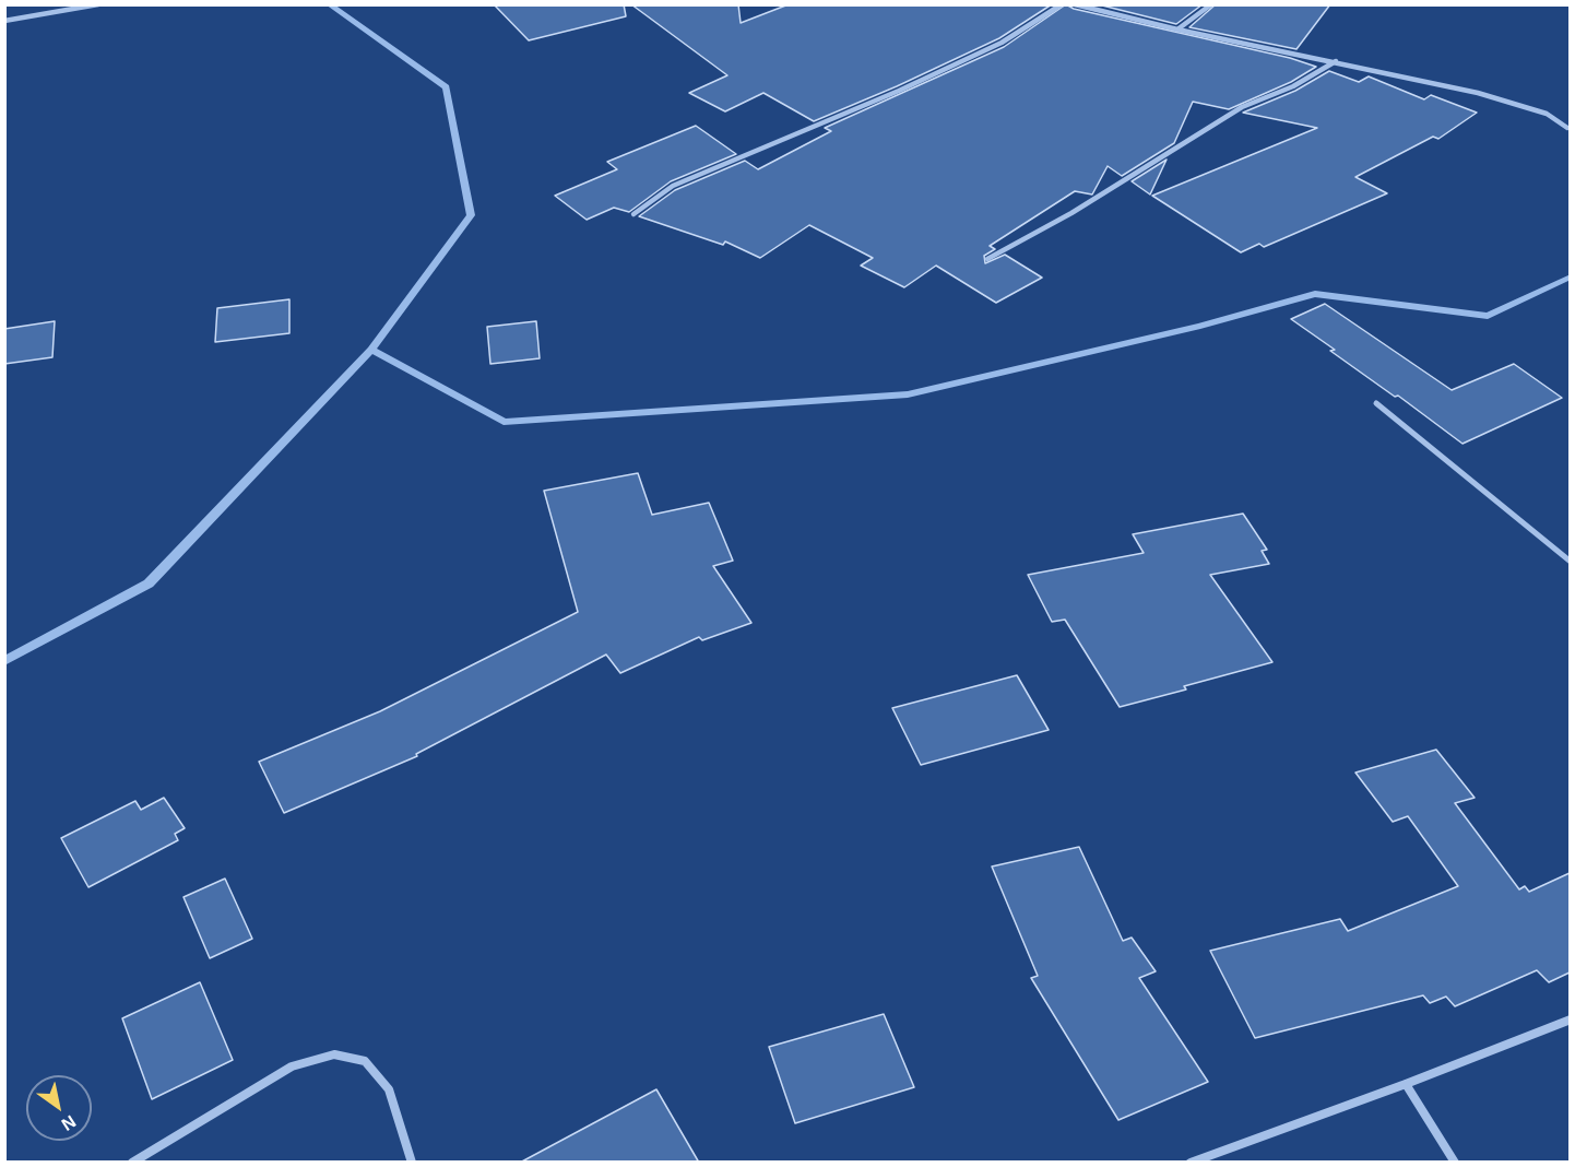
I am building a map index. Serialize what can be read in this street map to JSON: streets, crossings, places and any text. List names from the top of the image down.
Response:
{
  "north": "bottom right"
}
